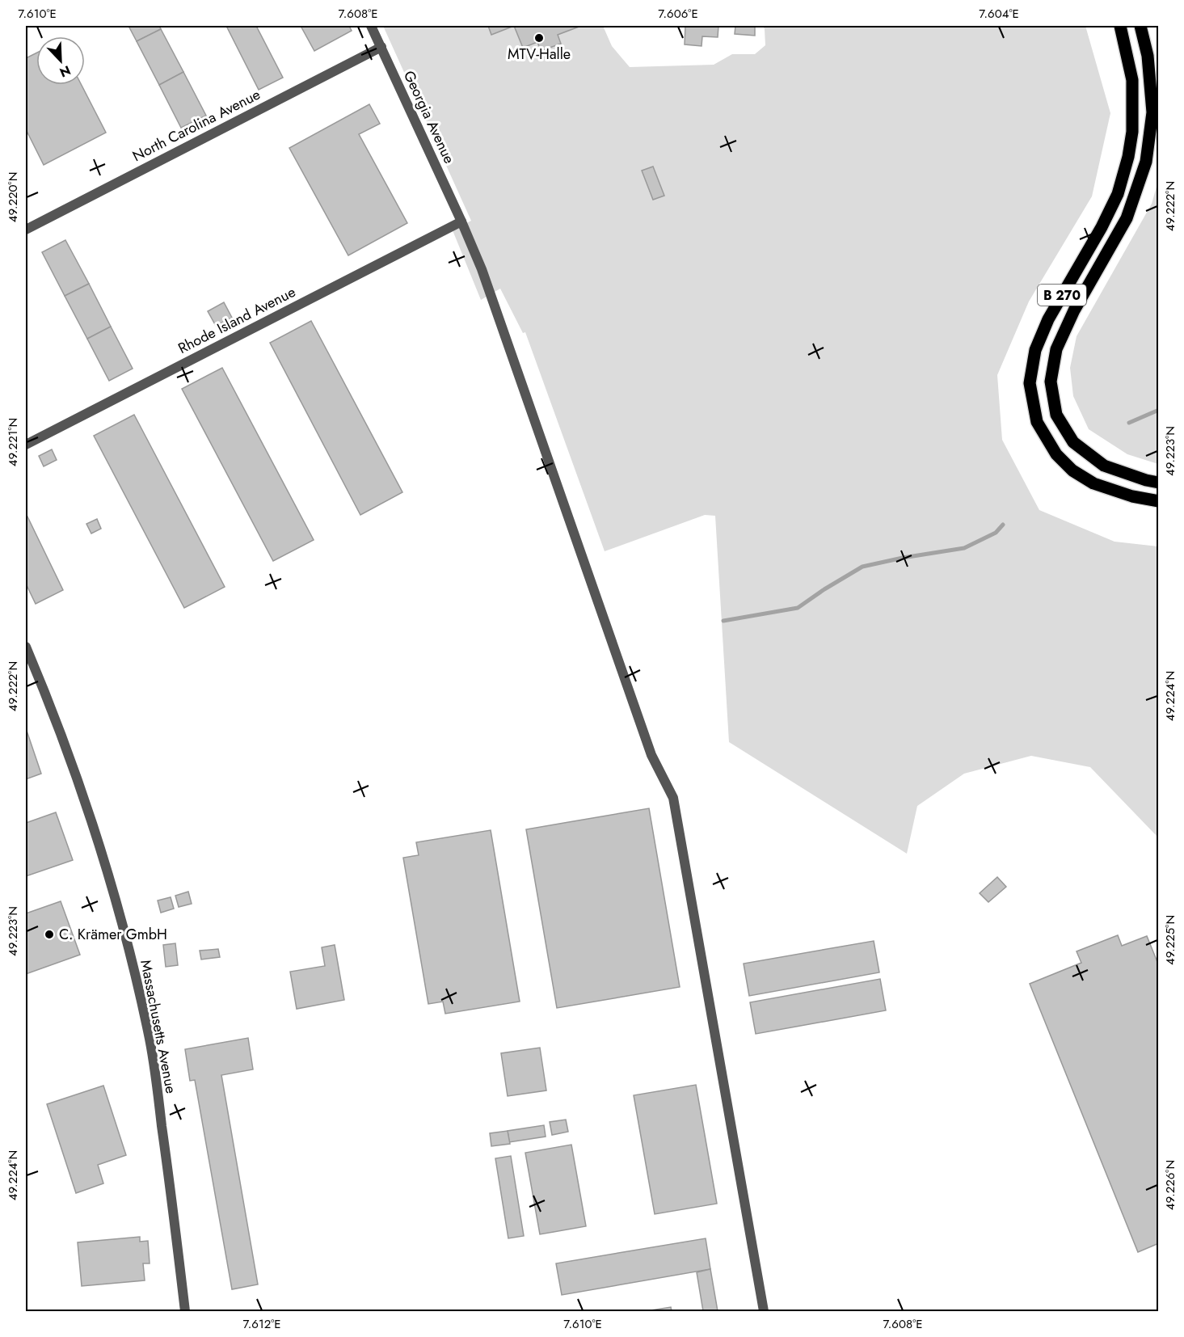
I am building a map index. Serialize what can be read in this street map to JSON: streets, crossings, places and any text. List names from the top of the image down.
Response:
{
  "streets": {
    "main road": ["B 270"],
    "street": [
      "Georgia Avenue",
      "North Carolina Avenue",
      "Rhode Island Avenue",
      "Massachusetts Avenue"
    ]
  },
  "crossings": [
    ["Georgia Avenue", "North Carolina Avenue"],
    ["Georgia Avenue", "Rhode Island Avenue"]
  ],
  "places": ["MTV-Halle", "C. Krämer GmbH"],
  "north": "bottom right",
  "coordinates": [
    "7.610°E",
    "7.608°E",
    "7.606°E",
    "7.604°E",
    "49.220°N",
    "49.222°N",
    "49.221°N",
    "49.223°N",
    "49.224°N",
    "49.225°N",
    "49.226°N",
    "7.612°E"
  ]
}
